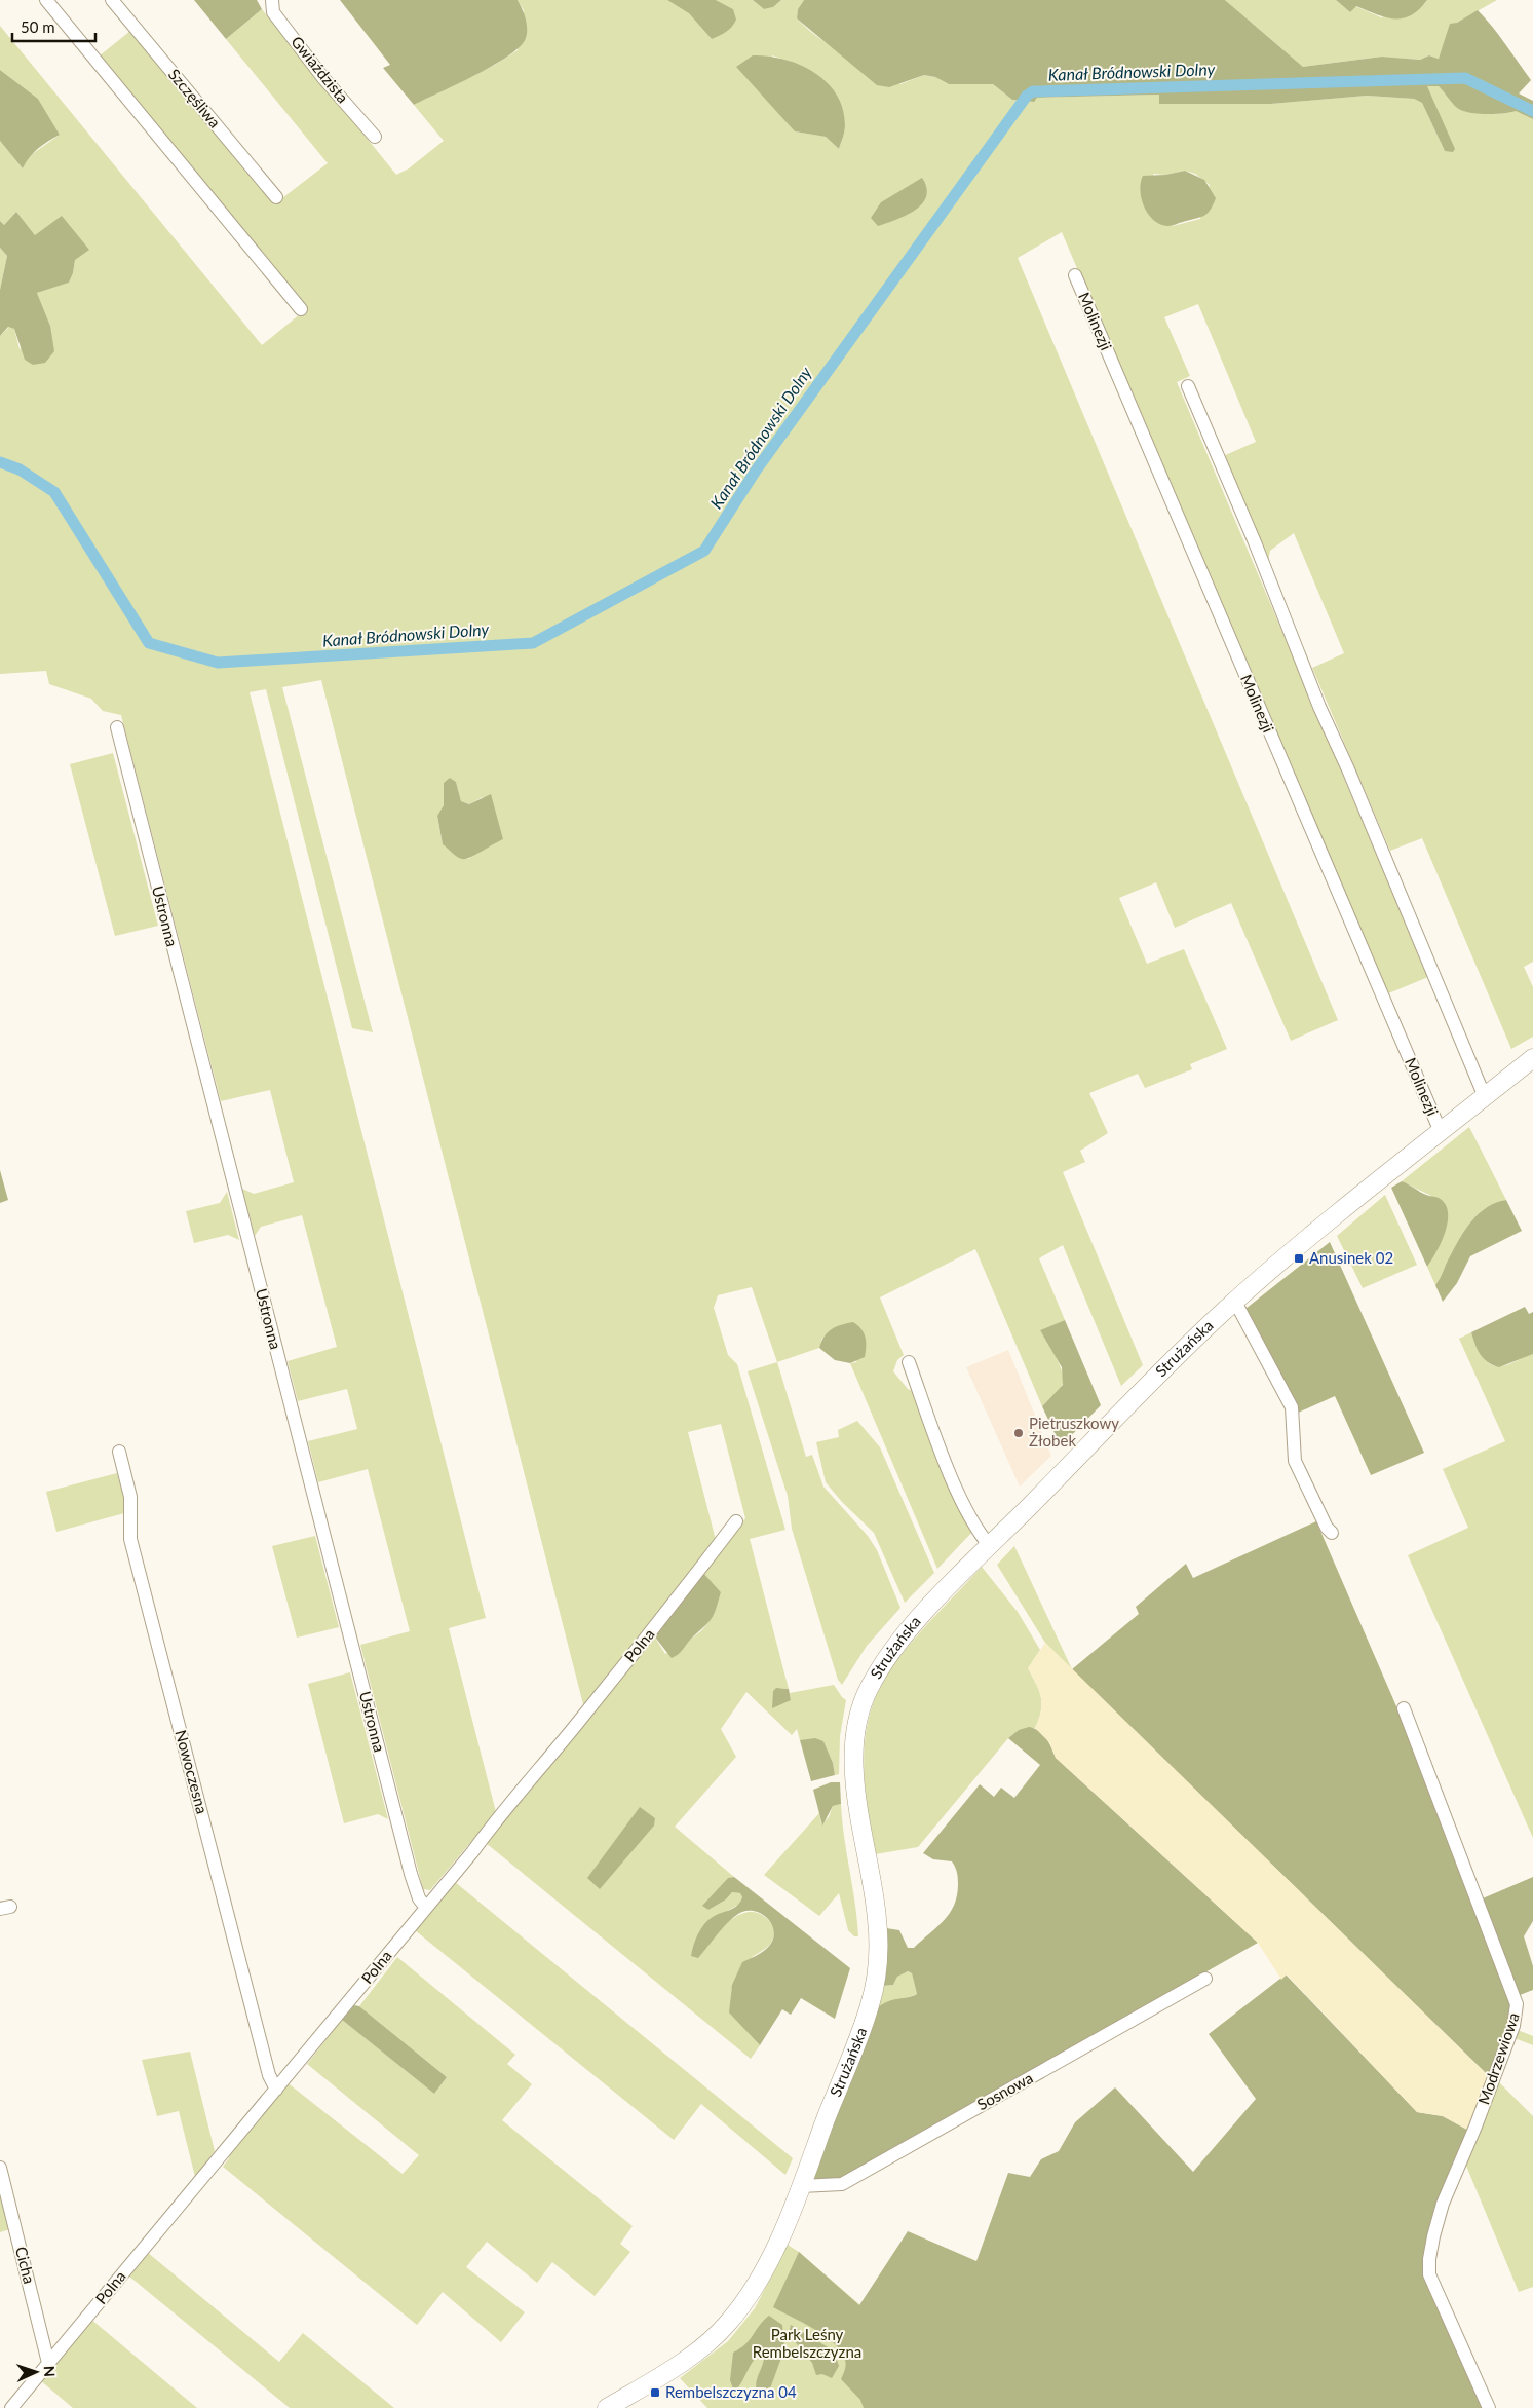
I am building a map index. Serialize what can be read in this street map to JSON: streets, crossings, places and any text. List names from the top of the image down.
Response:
{
  "streets": {
    "main road": ["Strużańska"],
    "street": [
      "Gwiaździsta",
      "Szczęśliwa",
      "Molinezji",
      "Ustronna",
      "Polna",
      "Nowoczesna",
      "Modrzewiowa",
      "Sosnowa",
      "Cicha"
    ]
  },
  "crossings": [
    ["Molinezji", "Strużańska"],
    ["Ustronna", "Polna"],
    ["Strużańska", "Sosnowa"],
    ["Polna", "Nowoczesna"],
    ["Polna", "Cicha"]
  ],
  "water": ["Kanał Bródnowski Dolny"],
  "parks": ["Park Leśny Rembelszczyzna"],
  "places": {
    "transit": ["Anusinek 02", "Rembelszczyzna 04"],
    "other": ["Pietruszkowy Żłobek"]
  },
  "scale_bar": "50 m",
  "north": "right"
}
